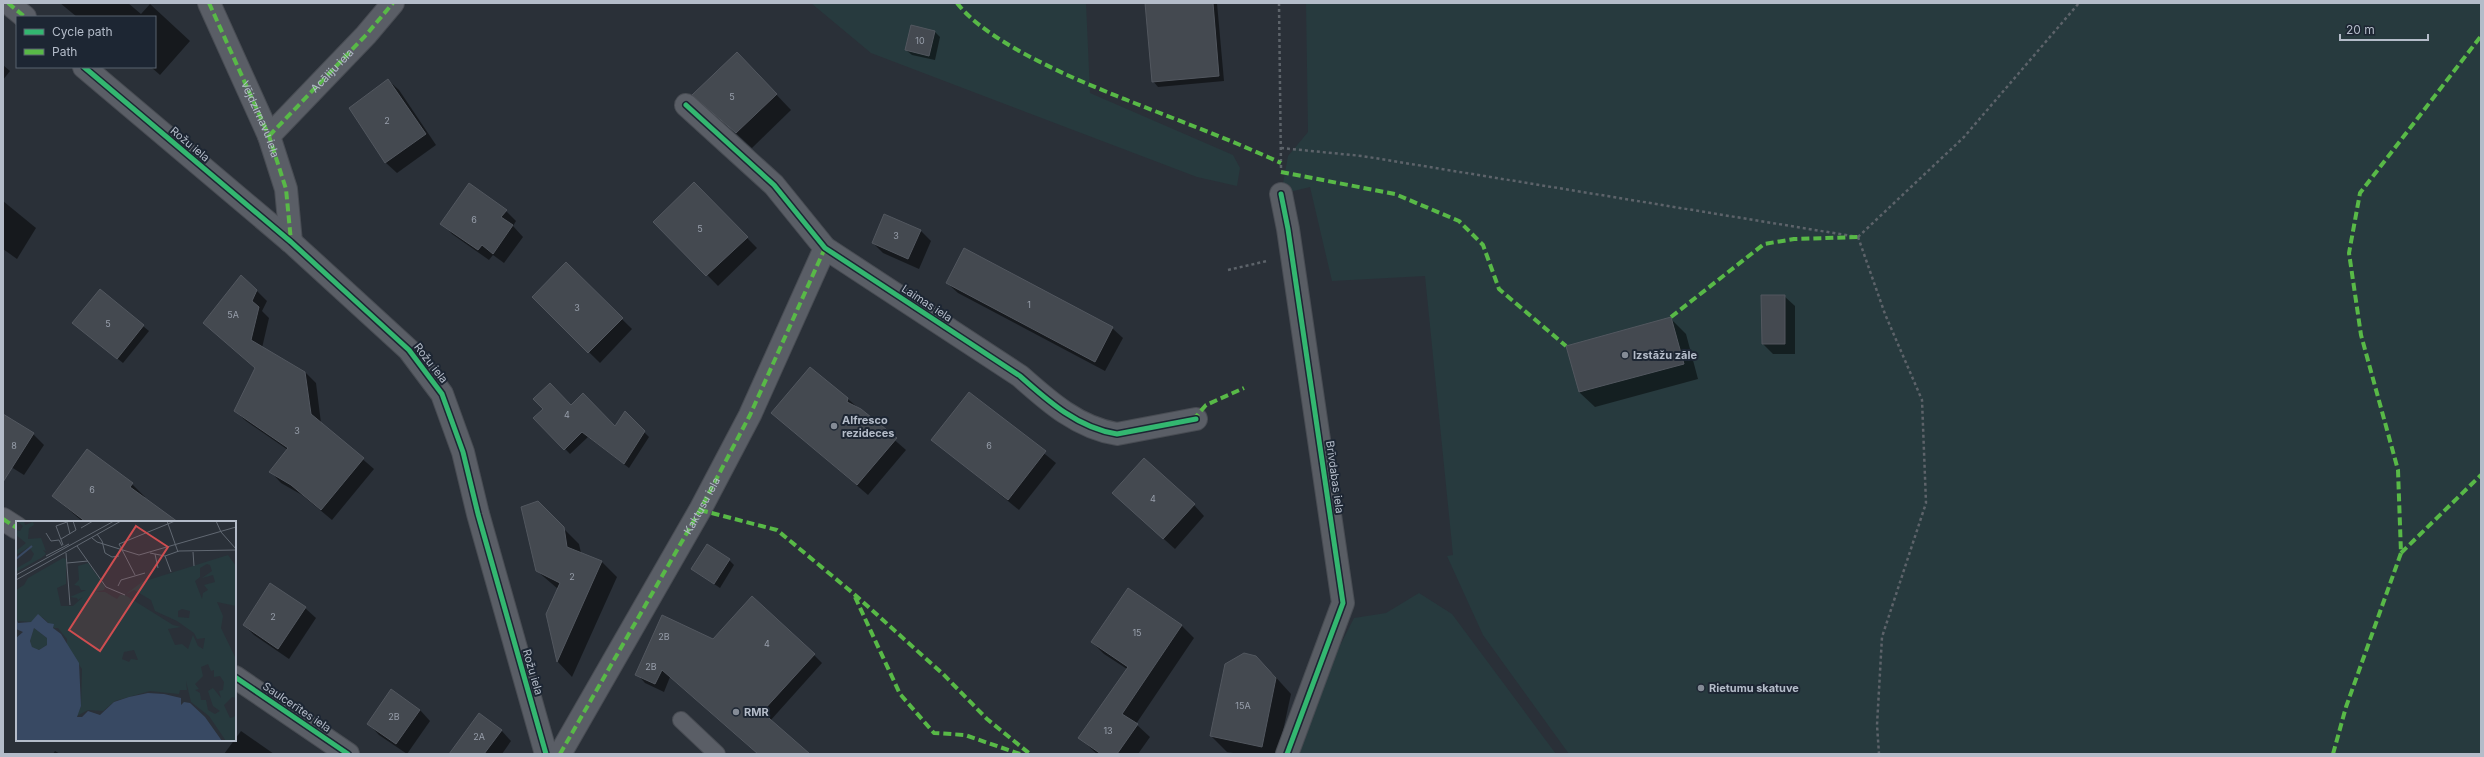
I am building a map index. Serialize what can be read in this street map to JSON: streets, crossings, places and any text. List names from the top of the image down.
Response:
{
  "streets": {
    "street": [
      "Acāliju iela",
      "Vējdzirnavu iela",
      "Rožu iela",
      "Laimas iela",
      "Brīvdabas iela",
      "Kaktusu iela",
      "Saulcerītes iela"
    ]
  },
  "crossings": [
    ["Acāliju iela", "Vējdzirnavu iela"],
    ["Vējdzirnavu iela", "Rožu iela"],
    ["Laimas iela", "Kaktusu iela"]
  ],
  "places": [
    "Izstāžu zāle",
    "Alfresco rezideces",
    "Rietumu skatuve",
    "RMR"
  ],
  "house_numbers": [
    "10",
    "5",
    "2",
    "6",
    "5",
    "3",
    "1",
    "3",
    "5A",
    "5",
    "4",
    "3",
    "8",
    "6",
    "6",
    "4",
    "2",
    "2",
    "15",
    "2B",
    "4",
    "2B",
    "15A",
    "2B",
    "13",
    "2A"
  ],
  "legend": ["Cycle path", "Path"],
  "scale_bar": "20 m"
}
